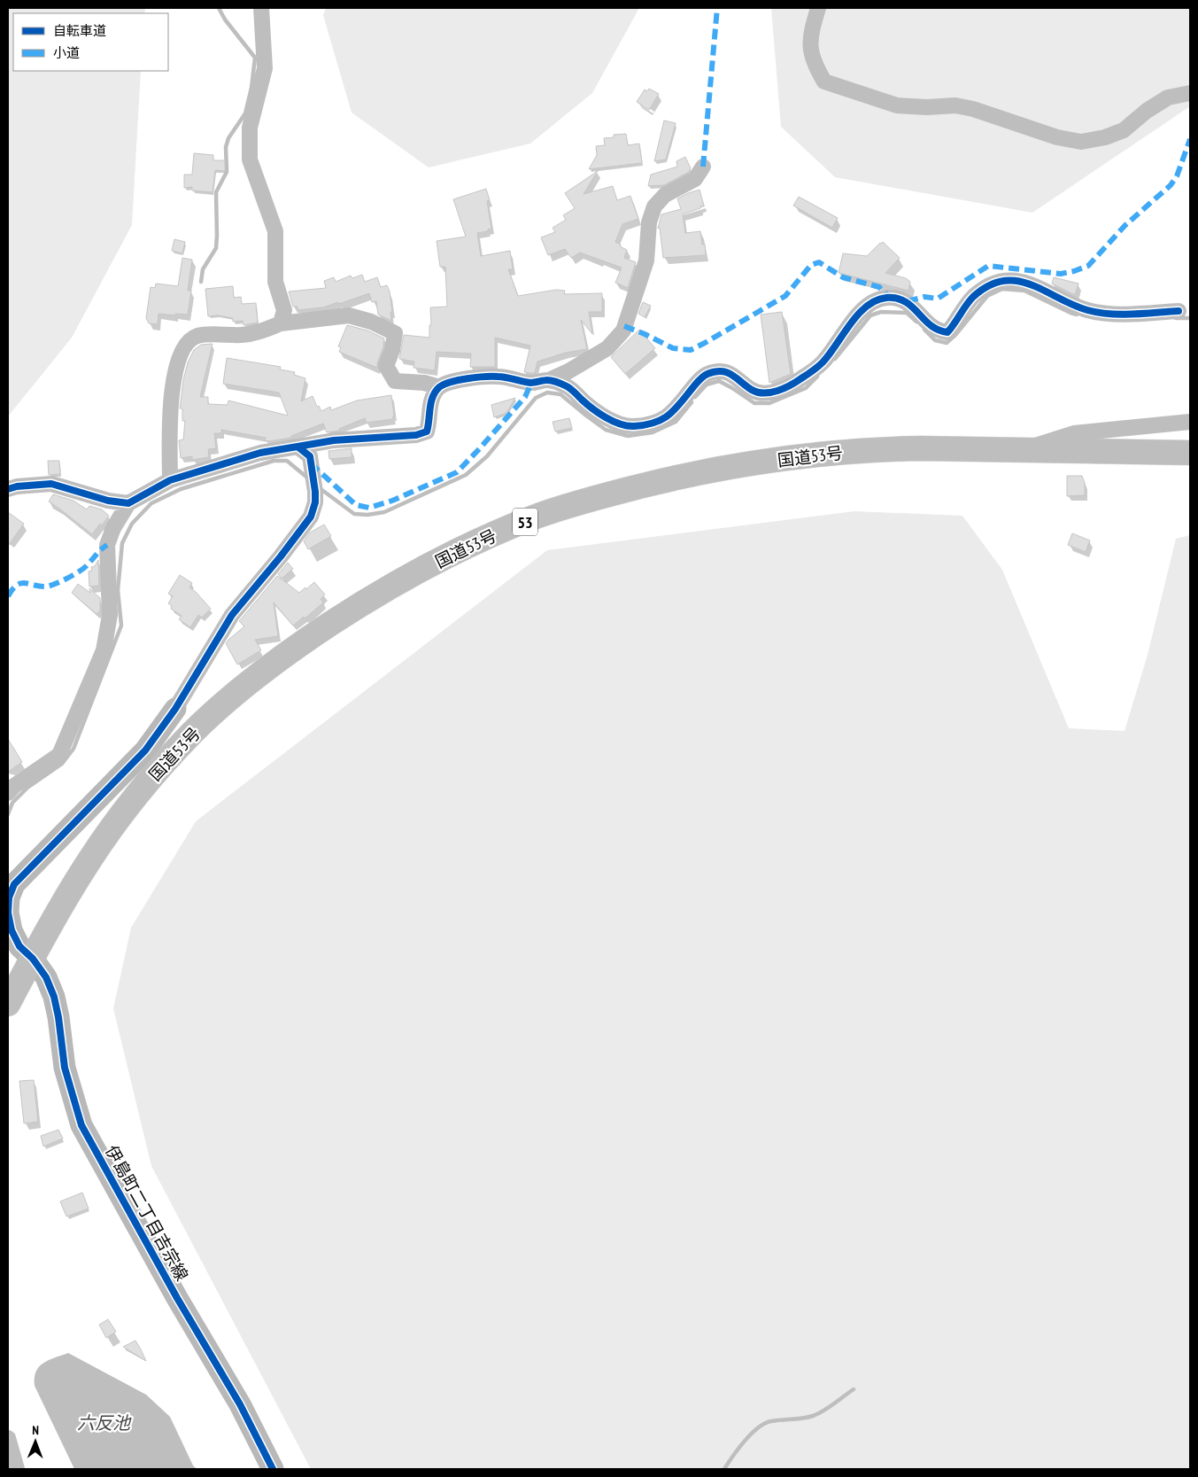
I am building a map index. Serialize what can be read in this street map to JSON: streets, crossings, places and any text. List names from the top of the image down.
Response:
{
  "streets": {
    "highway": ["国道53号", "53"],
    "street": ["伊島町二丁目吉宗線"]
  },
  "crossings": [
    ["国道53号", "伊島町二丁目吉宗線"]
  ],
  "water": ["六反池"],
  "legend": ["自転車道", "小道"],
  "north": "top"
}
